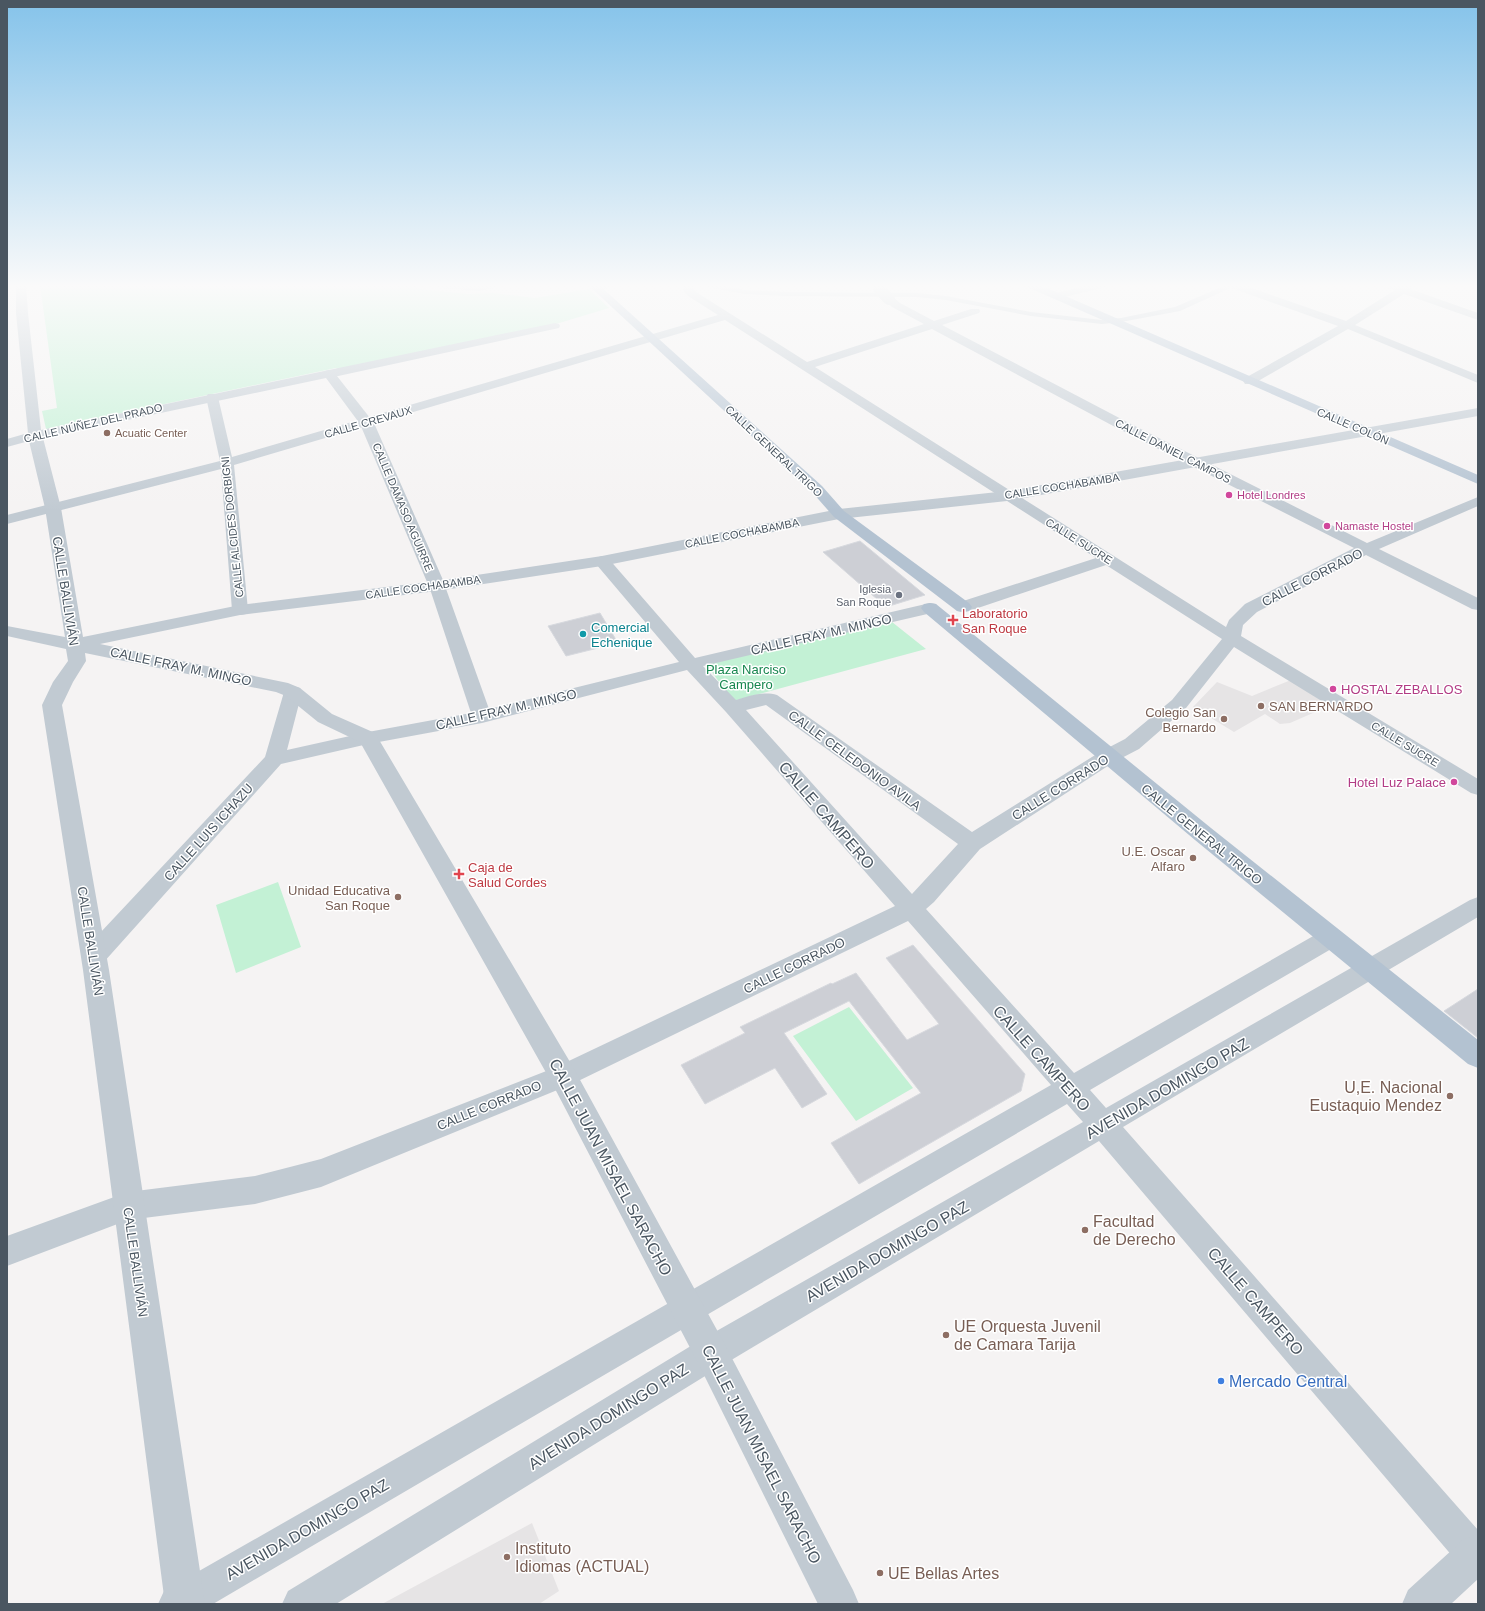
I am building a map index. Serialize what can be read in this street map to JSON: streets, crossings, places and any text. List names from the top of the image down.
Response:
{
  "streets": {
    "main road": ["CALLE COLÓN", "CALLE GENERAL TRIGO", "CALLE FRAY M. MINGO"],
    "street": [
      "CALLE CREVAUX",
      "CALLE NÚÑEZ DEL PRADO",
      "CALLE DANIEL CAMPOS",
      "CALLE COCHABAMBA",
      "CALLE DAMASO AGUIRRE",
      "CALLE ALCIDES DORBIGNI",
      "CALLE SUCRE",
      "CALLE CORRADO",
      "CALLE BALLIVIÁN",
      "CALLE CELEDONIO AVILA",
      "CALLE CAMPERO",
      "CALLE LUIS ICHAZU",
      "AVENIDA DOMINGO PAZ",
      "CALLE JUAN MISAEL SARACHO"
    ]
  },
  "crossings": [
    ["CALLE CREVAUX", "CALLE DAMASO AGUIRRE"],
    ["CALLE CREVAUX", "CALLE ALCIDES DORBIGNI"],
    ["CALLE CREVAUX", "CALLE BALLIVIÁN"],
    ["CALLE NÚÑEZ DEL PRADO", "CALLE DAMASO AGUIRRE"],
    ["CALLE NÚÑEZ DEL PRADO", "CALLE ALCIDES DORBIGNI"],
    ["CALLE NÚÑEZ DEL PRADO", "CALLE BALLIVIÁN"],
    ["CALLE COLÓN", "CALLE COCHABAMBA"],
    ["CALLE GENERAL TRIGO", "CALLE COCHABAMBA"],
    ["CALLE GENERAL TRIGO", "CALLE CORRADO"],
    ["CALLE GENERAL TRIGO", "CALLE FRAY M. MINGO"],
    ["CALLE GENERAL TRIGO", "AVENIDA DOMINGO PAZ"],
    ["CALLE DANIEL CAMPOS", "CALLE COCHABAMBA"],
    ["CALLE DANIEL CAMPOS", "CALLE CORRADO"],
    ["CALLE COCHABAMBA", "CALLE DAMASO AGUIRRE"],
    ["CALLE COCHABAMBA", "CALLE ALCIDES DORBIGNI"],
    ["CALLE COCHABAMBA", "CALLE SUCRE"],
    ["CALLE COCHABAMBA", "CALLE BALLIVIÁN"],
    ["CALLE COCHABAMBA", "CALLE FRAY M. MINGO"],
    ["CALLE COCHABAMBA", "CALLE CAMPERO"],
    ["CALLE DAMASO AGUIRRE", "CALLE FRAY M. MINGO"],
    ["CALLE SUCRE", "CALLE CORRADO"],
    ["CALLE SUCRE", "CALLE FRAY M. MINGO"],
    ["CALLE CORRADO", "CALLE BALLIVIÁN"],
    ["CALLE CORRADO", "CALLE CELEDONIO AVILA"],
    ["CALLE CORRADO", "CALLE CAMPERO"],
    ["CALLE CORRADO", "CALLE JUAN MISAEL SARACHO"],
    ["CALLE BALLIVIÁN", "CALLE FRAY M. MINGO"],
    ["CALLE BALLIVIÁN", "CALLE LUIS ICHAZU"],
    ["CALLE BALLIVIÁN", "AVENIDA DOMINGO PAZ"],
    ["CALLE FRAY M. MINGO", "CALLE CAMPERO"],
    ["CALLE FRAY M. MINGO", "CALLE LUIS ICHAZU"],
    ["CALLE FRAY M. MINGO", "CALLE JUAN MISAEL SARACHO"],
    ["CALLE CELEDONIO AVILA", "CALLE CAMPERO"],
    ["CALLE CAMPERO", "AVENIDA DOMINGO PAZ"],
    ["AVENIDA DOMINGO PAZ", "CALLE JUAN MISAEL SARACHO"]
  ],
  "parks": ["Plaza Narciso Campero"],
  "places": {
    "other": [
      "Acuatic Center",
      "Hotel Londres",
      "Namaste Hostel",
      "Iglesia San Roque",
      "Comercial Echenique",
      "HOSTAL ZEBALLOS",
      "SAN BERNARDO",
      "Colegio San Bernardo",
      "Hotel Luz Palace",
      "U.E. Oscar Alfaro",
      "Unidad Educativa San Roque",
      "U,E. Nacional Eustaquio Mendez",
      "Facultad de Derecho",
      "UE Orquesta Juvenil de Camara Tarija",
      "Mercado Central",
      "Instituto Idiomas (ACTUAL)",
      "UE Bellas Artes"
    ],
    "health": ["Laboratorio San Roque", "Caja de Salud Cordes"]
  }
}
